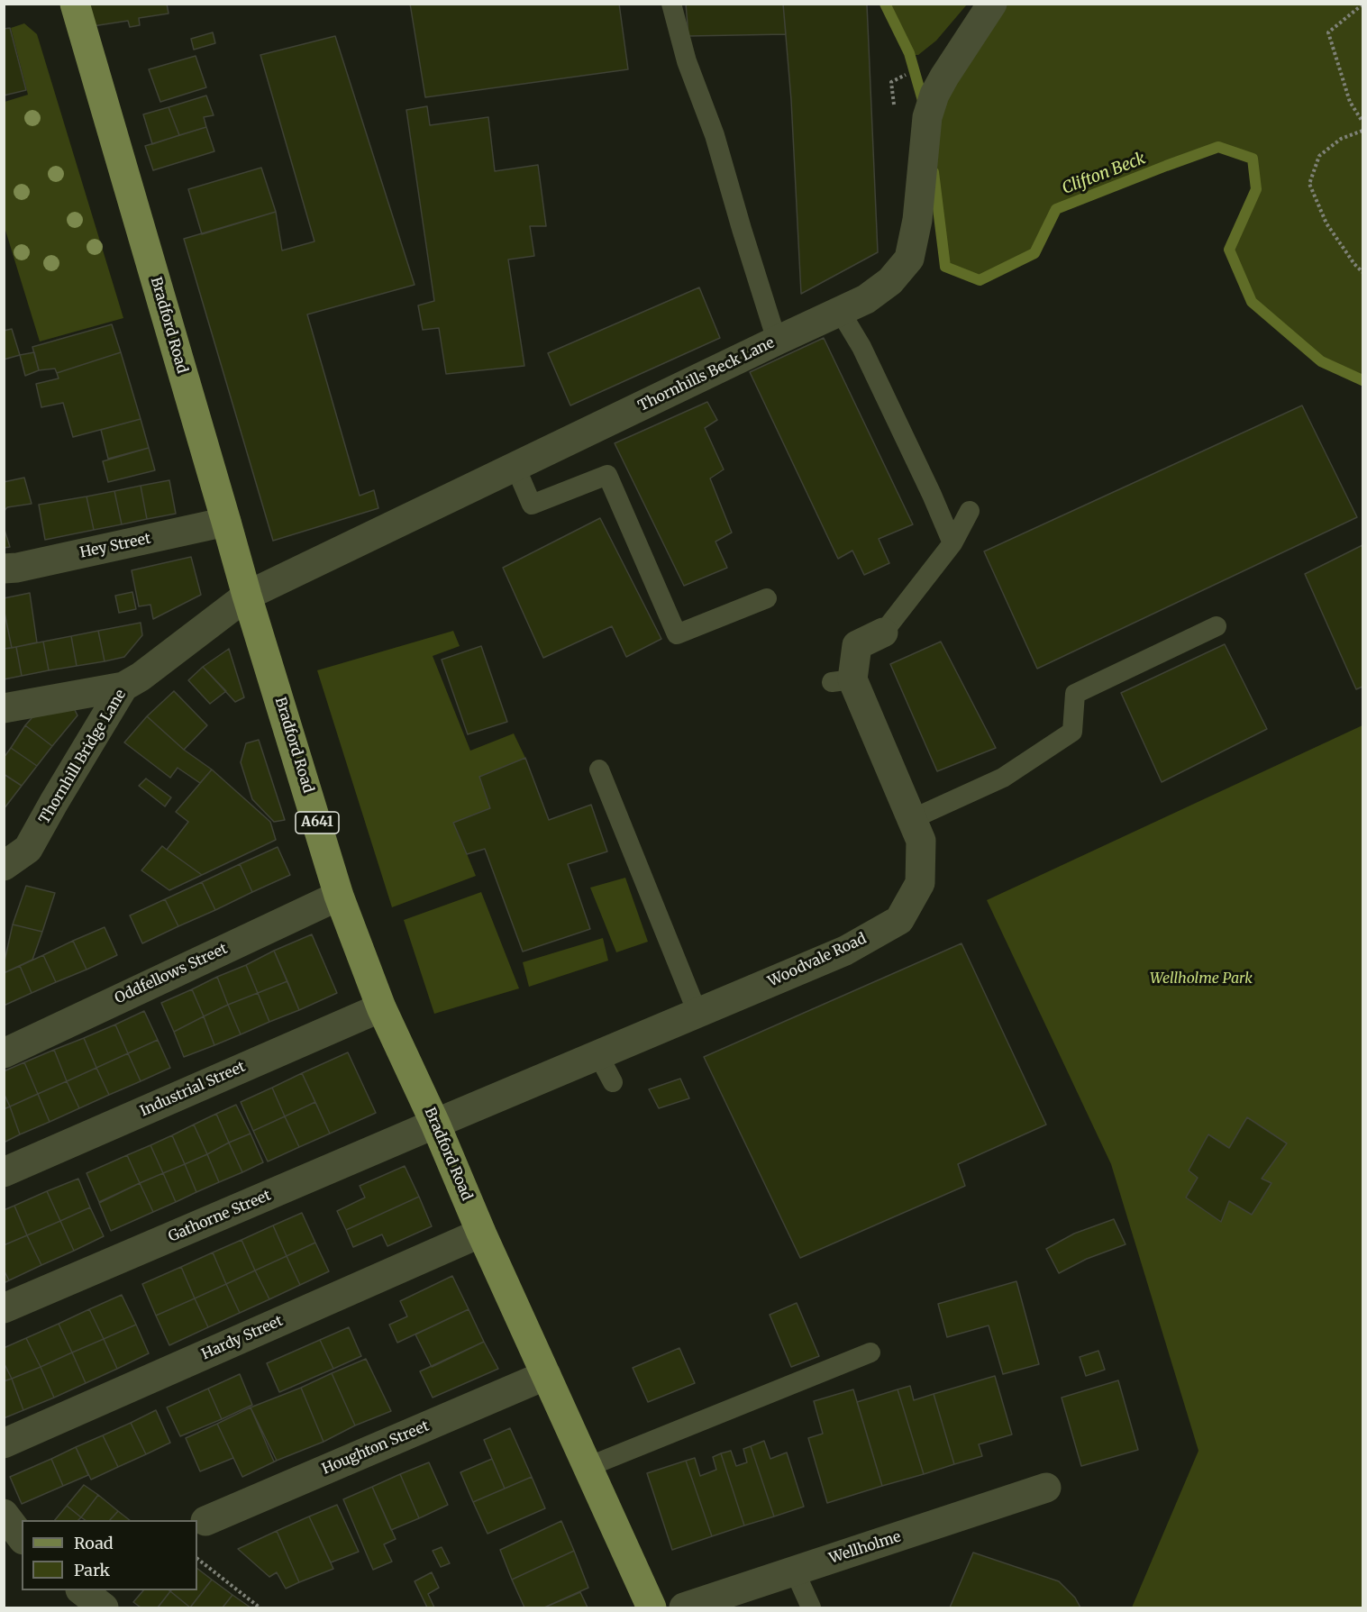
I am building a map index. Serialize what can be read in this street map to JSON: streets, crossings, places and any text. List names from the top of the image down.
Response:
{
  "streets": {
    "main road": ["Bradford Road", "A641"],
    "street": [
      "Thornhills Beck Lane",
      "Hey Street",
      "Thornhill Bridge Lane",
      "Woodvale Road",
      "Oddfellows Street",
      "Industrial Street",
      "Gathorne Street",
      "Hardy Street",
      "Houghton Street",
      "Wellholme"
    ]
  },
  "crossings": [
    ["Bradford Road", "Thornhills Beck Lane"],
    ["Bradford Road", "Hey Street"],
    ["Bradford Road", "Thornhill Bridge Lane"],
    ["Bradford Road", "Woodvale Road"],
    ["Bradford Road", "Oddfellows Street"],
    ["Bradford Road", "Industrial Street"],
    ["Bradford Road", "Gathorne Street"],
    ["Bradford Road", "Hardy Street"],
    ["Bradford Road", "Houghton Street"],
    ["Thornhills Beck Lane", "Thornhill Bridge Lane"],
    ["Woodvale Road", "Gathorne Street"]
  ],
  "water": ["Clifton Beck"],
  "parks": ["Wellholme Park"],
  "legend": ["Road", "Park"]
}
